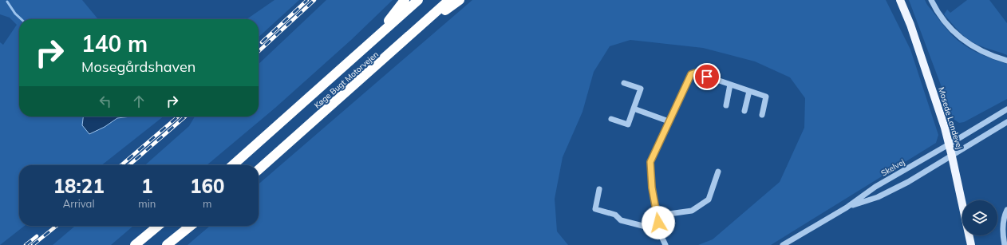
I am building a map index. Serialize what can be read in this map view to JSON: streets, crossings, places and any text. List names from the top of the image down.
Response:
{
  "streets": {
    "highway": ["Køge Bugt Motorvejen"],
    "main road": ["Mosede Landevej"],
    "street": ["Skelvej"]
  },
  "crossings": [
    ["Mosede Landevej", "Skelvej"]
  ],
  "page": {
    "turn": ["140 m", "Mosegårdshaven"],
    "eta": [
      "18:21",
      "Arrival",
      "1",
      "min",
      "160",
      "m"
    ]
  }
}
